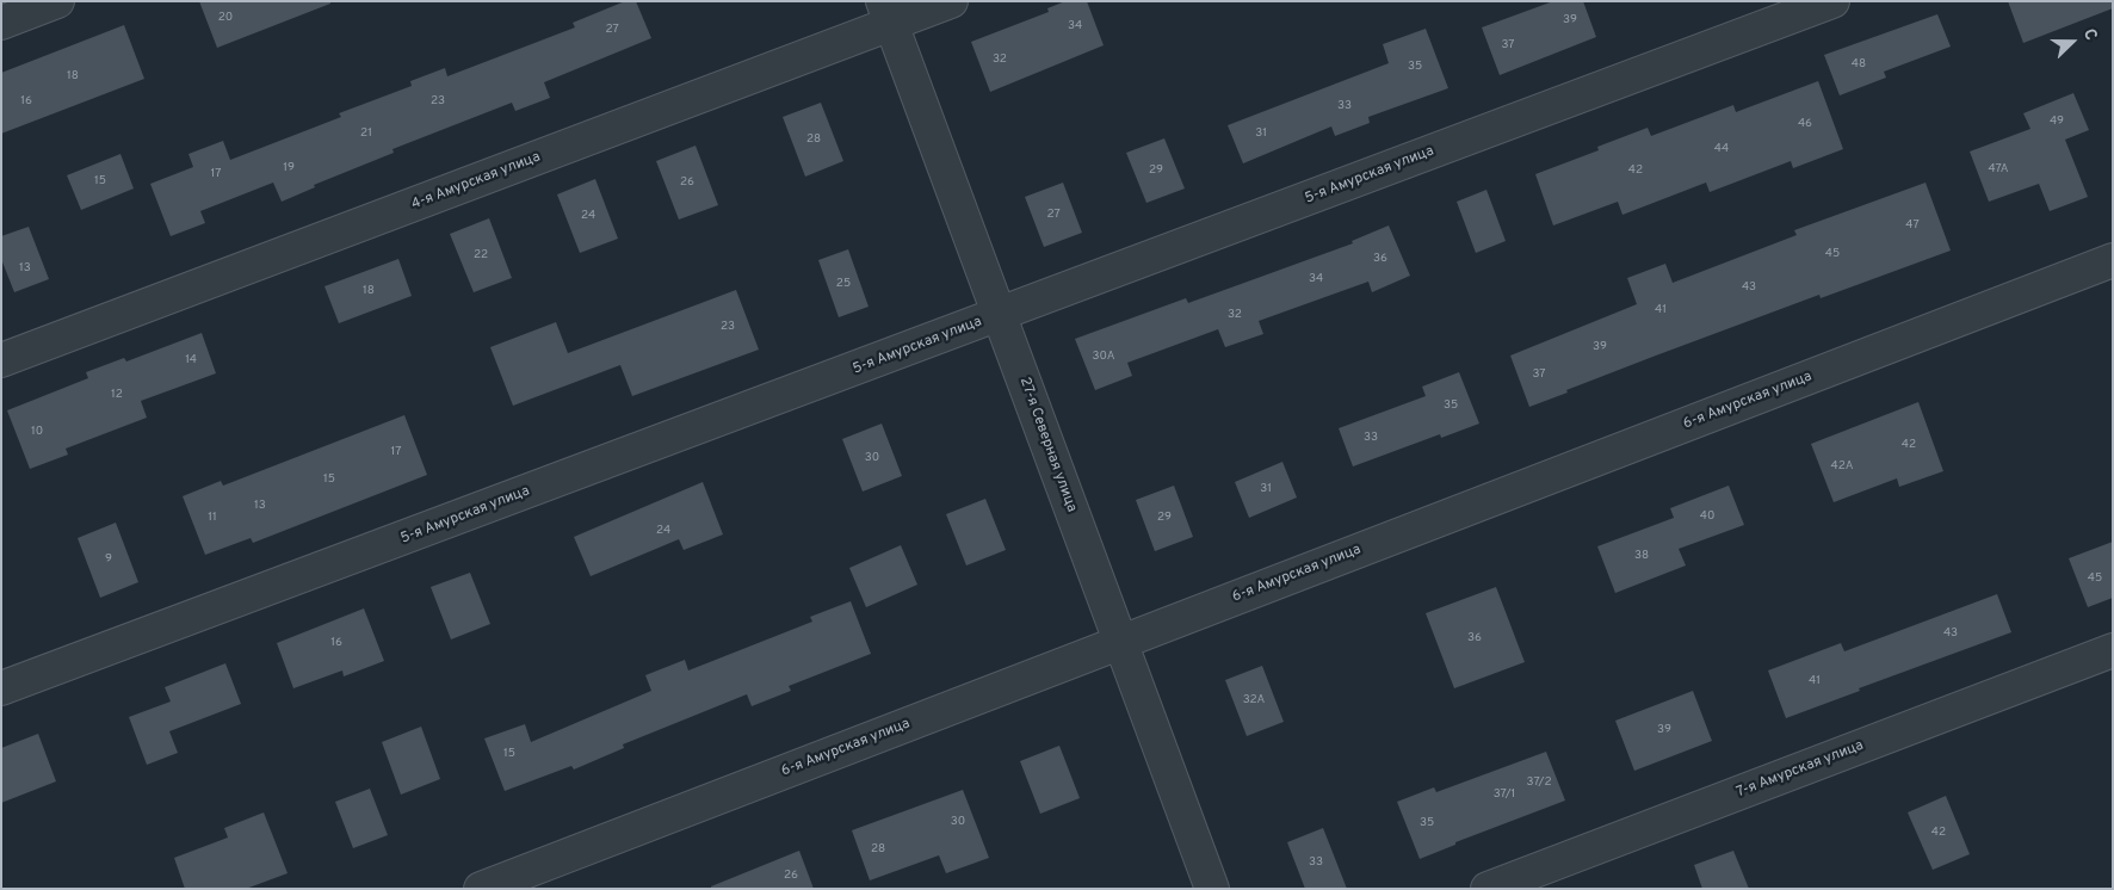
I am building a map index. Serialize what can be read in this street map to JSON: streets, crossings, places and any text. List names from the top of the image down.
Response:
{
  "streets": {
    "street": [
      "5-я Амурская улица",
      "4-я Амурская улица",
      "6-я Амурская улица",
      "27-я Северная улица",
      "7-я Амурская улица"
    ]
  },
  "crossings": [
    ["5-я Амурская улица", "27-я Северная улица"],
    ["4-я Амурская улица", "27-я Северная улица"],
    ["6-я Амурская улица", "27-я Северная улица"]
  ],
  "house_numbers": [
    "20",
    "39",
    "34",
    "27",
    "37",
    "32",
    "48",
    "35",
    "18",
    "16",
    "23",
    "33",
    "49",
    "46",
    "21",
    "31",
    "28",
    "44",
    "19",
    "47А",
    "29",
    "42",
    "17",
    "15",
    "26",
    "27",
    "24",
    "47",
    "45",
    "22",
    "36",
    "13",
    "34",
    "25",
    "43",
    "18",
    "41",
    "32",
    "23",
    "39",
    "30А",
    "14",
    "37",
    "12",
    "35",
    "10",
    "33",
    "42",
    "17",
    "30",
    "42А",
    "15",
    "31",
    "13",
    "40",
    "11",
    "29",
    "24",
    "38",
    "9",
    "45",
    "43",
    "36",
    "16",
    "41",
    "32А",
    "39",
    "15",
    "37/2",
    "37/1",
    "30",
    "35",
    "42",
    "28",
    "33",
    "26"
  ],
  "north": "right"
}
